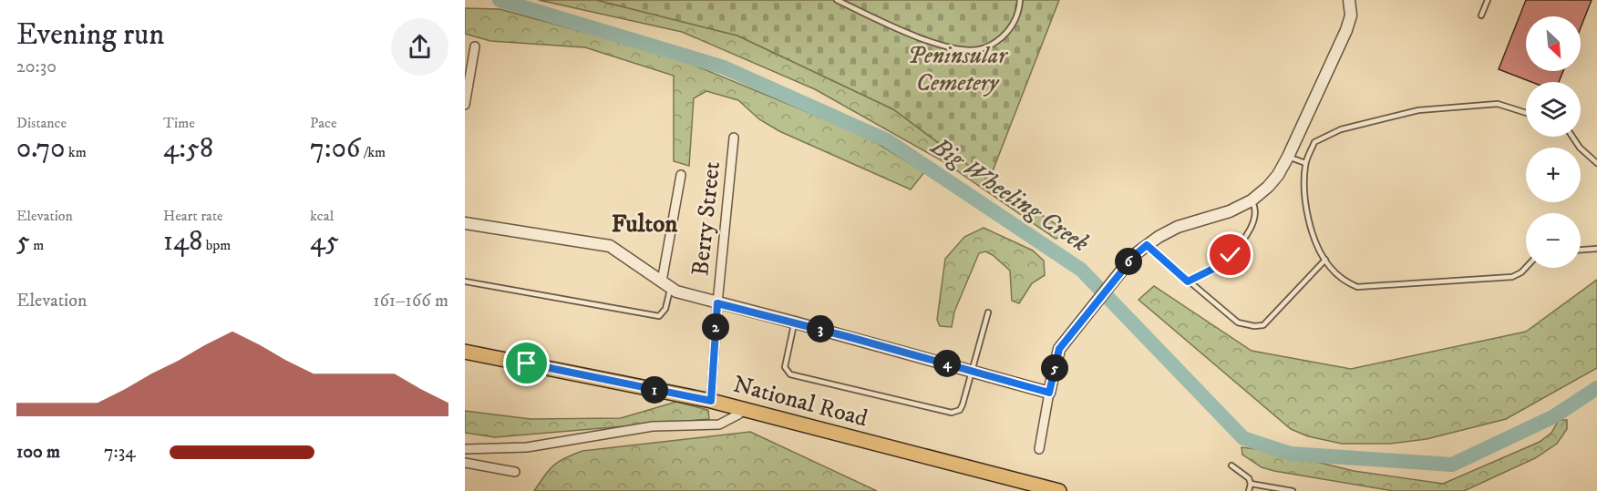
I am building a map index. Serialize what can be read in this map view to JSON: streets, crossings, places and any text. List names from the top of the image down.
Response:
{
  "streets": {
    "main road": ["National Road"],
    "street": ["Berry Street"]
  },
  "crossings": [
    ["Berry Street", "National Road"]
  ],
  "districts": ["Fulton"],
  "water": ["Big Wheeling Creek"],
  "parks": ["Peninsular Cemetery"],
  "north": "bottom right",
  "page": {
    "heading": ["Evening run", "20:30"],
    "map_buttons": ["+", "−"],
    "stats": [
      ["Distance", "0.70 km"],
      ["Time", "4:58"],
      ["Pace", "7:06 /km"],
      ["Elevation", "5 m"],
      ["Heart rate", "148 bpm"],
      ["kcal", "45"]
    ],
    "pins": [
      "6",
      "2",
      "3",
      "4",
      "5",
      "1"
    ],
    "chart": ["Elevation", "161–166 m"],
    "list": [
      {
        "name": "100 m",
        "note": "7:34"
      }
    ]
  }
}
